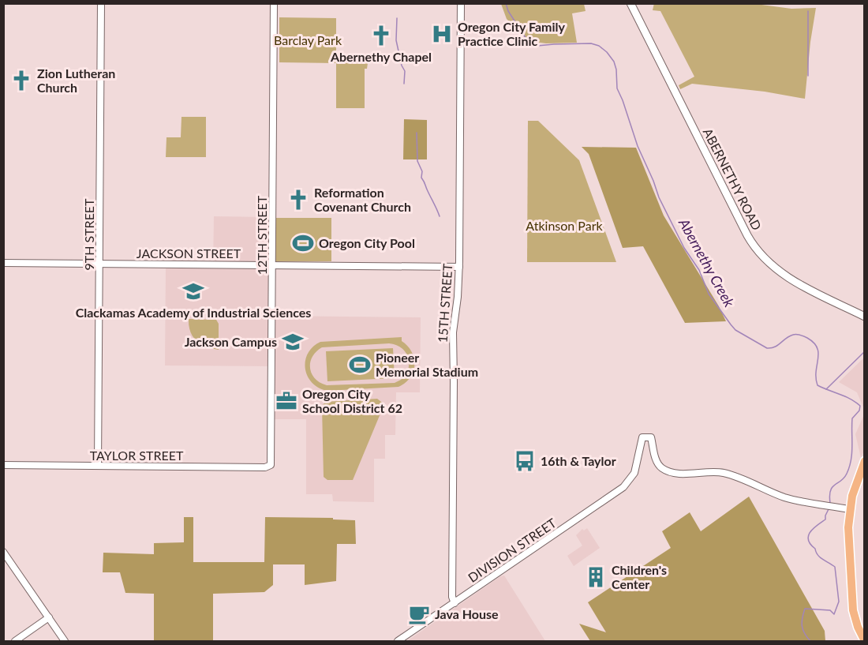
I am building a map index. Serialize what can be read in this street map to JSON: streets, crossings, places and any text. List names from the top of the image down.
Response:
{
  "streets": {
    "main road": ["ABERNETHY ROAD"],
    "street": [
      "9TH STREET",
      "12TH STREET",
      "JACKSON STREET",
      "15TH STREET",
      "TAYLOR STREET",
      "DIVISION STREET"
    ]
  },
  "crossings": [
    ["9TH STREET", "JACKSON STREET"],
    ["9TH STREET", "TAYLOR STREET"],
    ["12TH STREET", "JACKSON STREET"],
    ["12TH STREET", "TAYLOR STREET"],
    ["JACKSON STREET", "15TH STREET"],
    ["15TH STREET", "DIVISION STREET"]
  ],
  "water": ["Abernethy Creek"],
  "parks": ["Barclay Park", "Atkinson Park"],
  "places": {
    "hospital": ["Oregon City Family Practice Clinic"],
    "church": ["Abernethy Chapel", "Zion Lutheran Church", "Reformation Covenant Church"],
    "sports": ["Oregon City Pool", "Pioneer Memorial Stadium"],
    "school or university": ["Clackamas Academy of Industrial Sciences", "Jackson Campus"],
    "office": ["Oregon City School District 62"],
    "bus stop": ["16th & Taylor"],
    "building": ["Children's Center"],
    "cafe": ["Java House"]
  }
}
